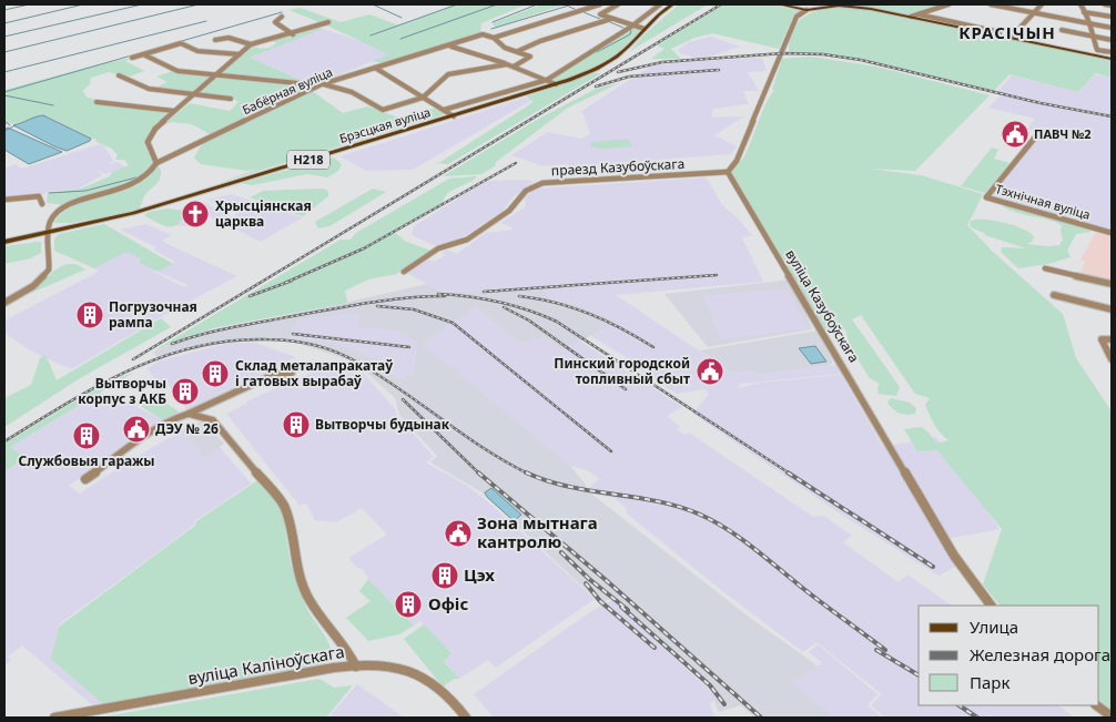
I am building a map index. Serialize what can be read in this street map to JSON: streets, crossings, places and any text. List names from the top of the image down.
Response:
{
  "streets": {
    "main road": ["Брэсцкая вуліца", "Н218"],
    "street": [
      "Бабёрная вуліца",
      "праезд Казубоўскага",
      "Тэхнічная вуліца",
      "вуліца Казубоўскага",
      "вуліца Каліноўскага"
    ]
  },
  "crossings": [
    ["праезд Казубоўскага", "вуліца Казубоўскага"]
  ],
  "districts": ["КРАСІЧЫН"],
  "places": {
    "public building": [
      "ПАВЧ №2",
      "Пинский городской топливный сбыт",
      "ДЭУ № 26",
      "Зона мытнага кантролю"
    ],
    "church": ["Хрысціянская царква"],
    "building": [
      "Погрузочная рампа",
      "Склад металапракатаў і гатовых вырабаў",
      "Вытворчы корпус з АКБ",
      "Вытворчы будынак",
      "Службовыя гаражы",
      "Цэх",
      "Офіс"
    ]
  },
  "legend": ["Улица", "Железная дорога", "Парк"]
}
